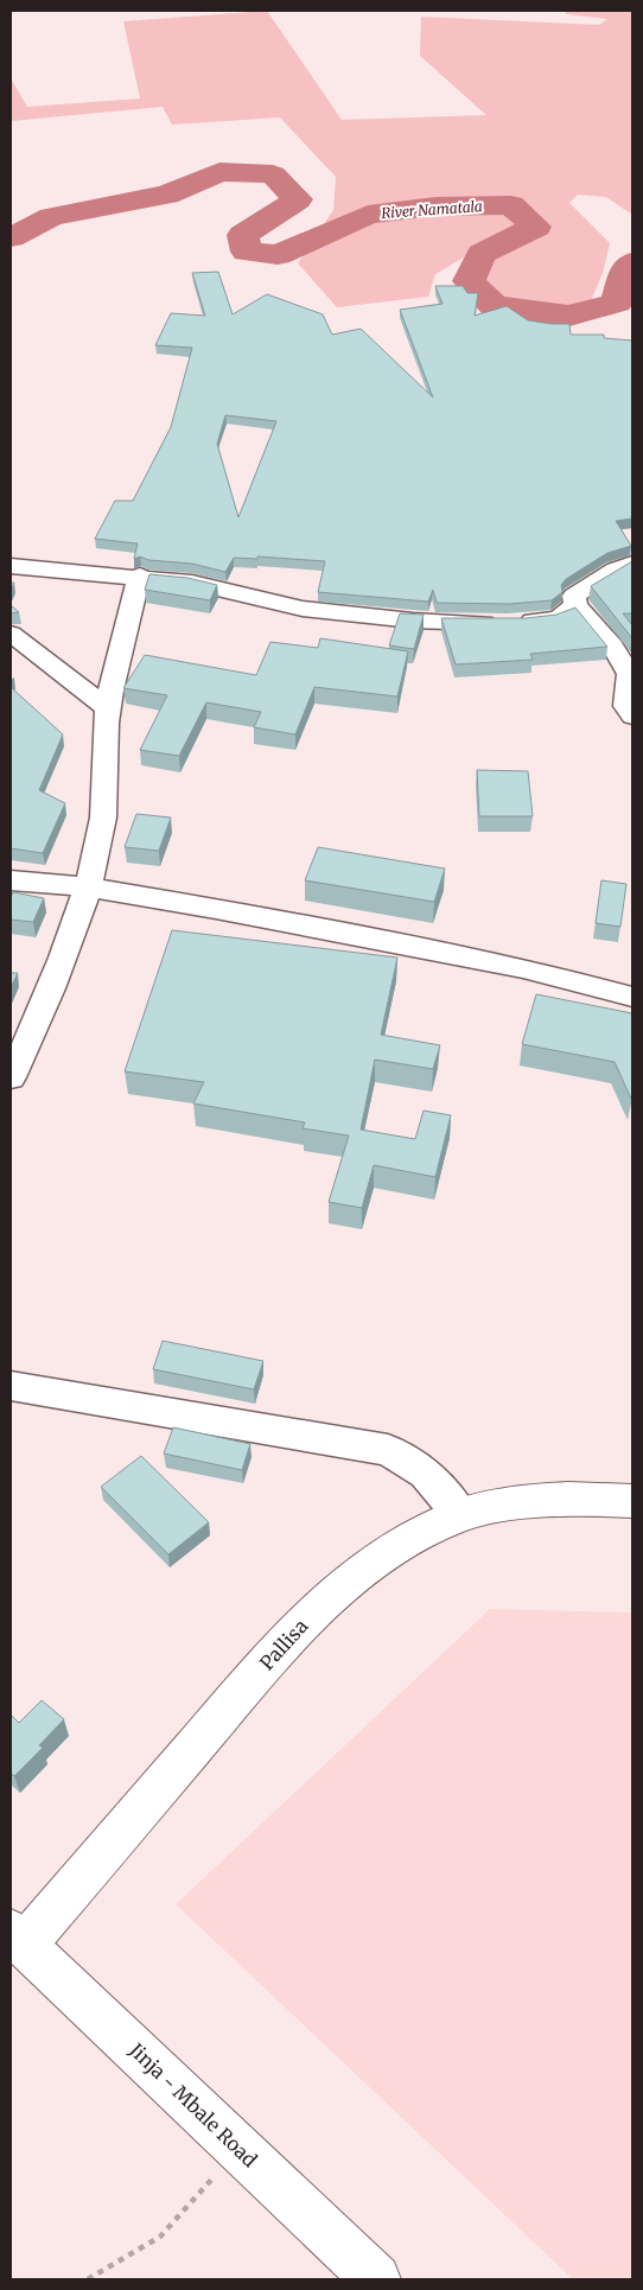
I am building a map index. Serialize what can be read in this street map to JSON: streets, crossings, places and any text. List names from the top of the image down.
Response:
{
  "streets": {
    "main road": ["Pallisa", "Jinja - Mbale Road"]
  },
  "crossings": [
    ["Pallisa", "Jinja - Mbale Road"]
  ],
  "water": ["River Namatala"]
}
